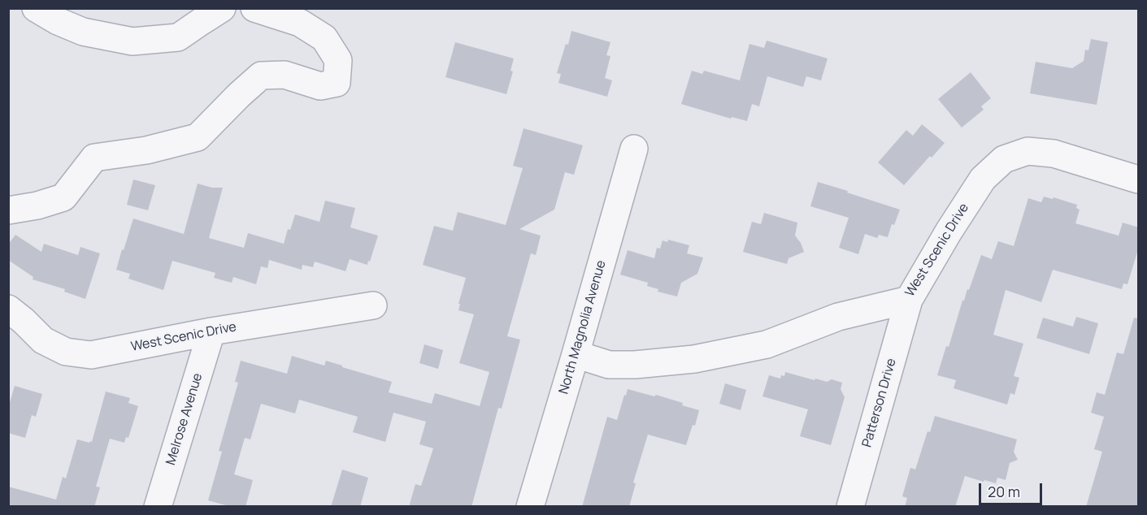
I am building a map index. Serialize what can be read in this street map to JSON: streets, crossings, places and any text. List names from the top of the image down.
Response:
{
  "streets": {
    "street": [
      "West Scenic Drive",
      "North Magnolia Avenue",
      "Patterson Drive",
      "Melrose Avenue"
    ]
  },
  "crossings": [
    ["West Scenic Drive", "North Magnolia Avenue"],
    ["West Scenic Drive", "Patterson Drive"],
    ["West Scenic Drive", "Melrose Avenue"]
  ],
  "scale_bar": "20 m"
}
